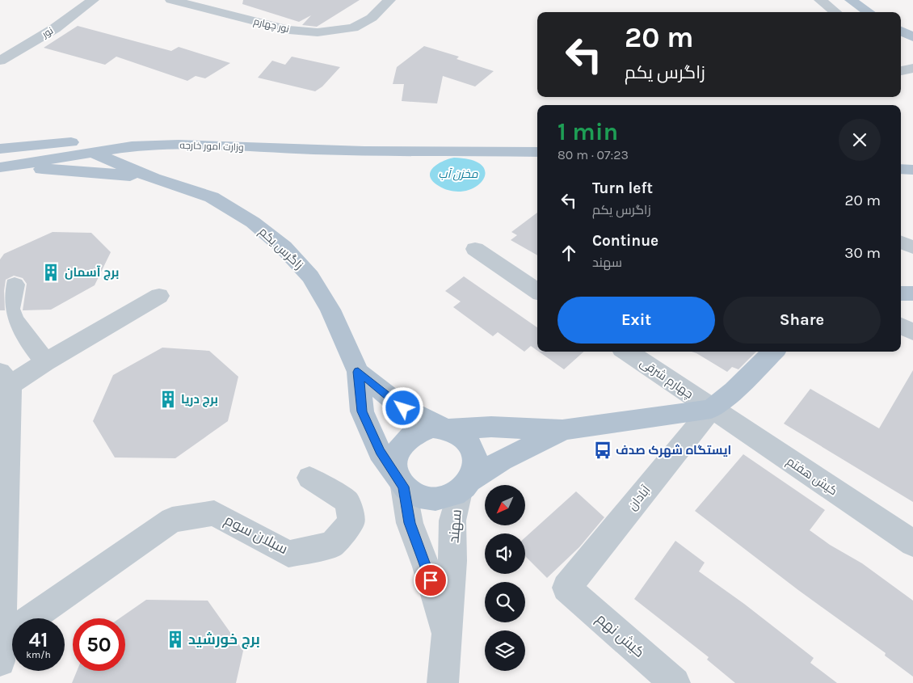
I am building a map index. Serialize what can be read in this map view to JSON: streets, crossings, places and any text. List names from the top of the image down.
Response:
{
  "streets": {
    "main road": ["وزارت امور خارجه", "زاگرس یکم", "آبادان"],
    "street": [
      "نور چهارم",
      "نور",
      "چهارم شرقی",
      "کیش هفتم",
      "سهند",
      "سبلان سوم",
      "کیش نهم"
    ]
  },
  "crossings": [
    ["زاگرس یکم", "سهند"],
    ["چهارم شرقی", "کیش هفتم"],
    ["چهارم شرقی", "آبادان"],
    ["کیش هفتم", "آبادان"],
    ["آبادان", "کیش نهم"]
  ],
  "water": ["مخزن آب"],
  "places": {
    "building": ["برج آسمان", "برج دریا", "برج خورشید"],
    "bus stop": ["ایستگاه شهرک صدف"]
  },
  "north": "bottom left",
  "page": {
    "turn": ["20 m", "زاگرس یکم"],
    "heading": ["1 min", "80 m · 07:23"],
    "list": [
      {
        "name": "Turn left",
        "note": "زاگرس یکم",
        "value": "20 m"
      },
      {
        "name": "Continue",
        "note": "سهند",
        "value": "30 m"
      }
    ],
    "buttons": ["Exit", "Share"],
    "speed": "41 km/h",
    "limit": "50"
  }
}
